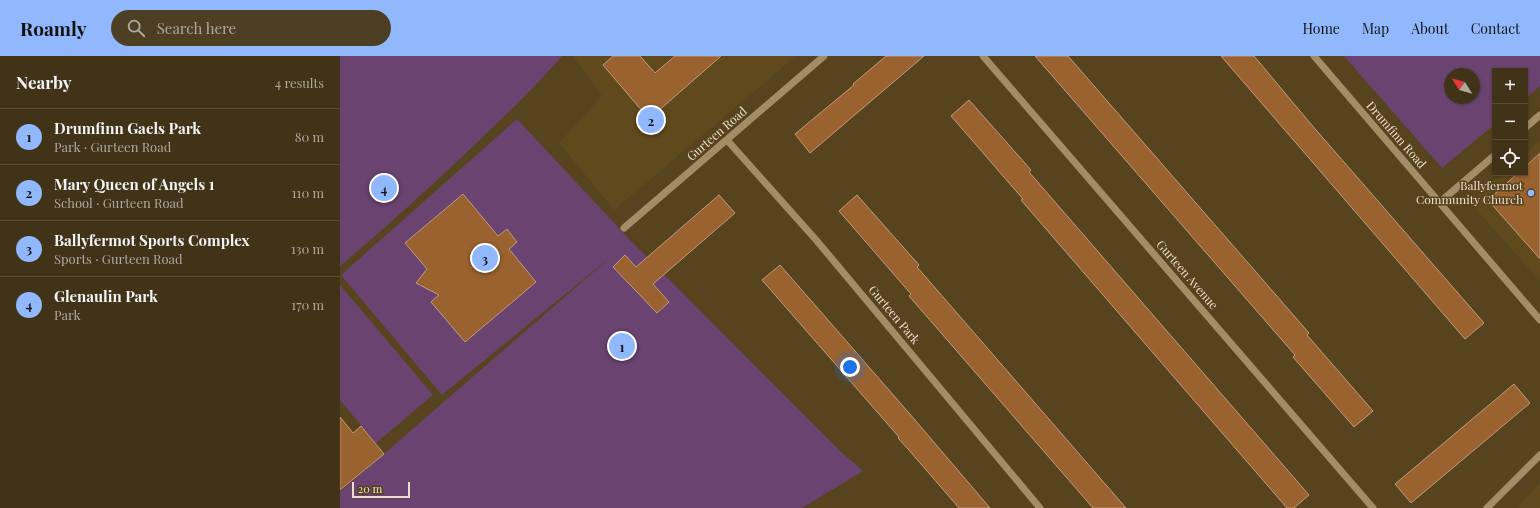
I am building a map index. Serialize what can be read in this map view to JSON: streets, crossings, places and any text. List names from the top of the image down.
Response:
{
  "streets": {
    "street": [
      "Gurteen Road",
      "Drumfinn Road",
      "Gurteen Avenue",
      "Gurteen Park"
    ]
  },
  "crossings": [
    ["Gurteen Road", "Gurteen Park"]
  ],
  "places": ["Ballyfermot Community Church"],
  "scale_bar": "20 m",
  "north": "top left",
  "page": {
    "header": "Roamly",
    "search": "Search here",
    "nav": [
      "Home",
      "Map",
      "About",
      "Contact"
    ],
    "heading": ["Nearby", "4 results"],
    "map_buttons": ["+", "−"],
    "pins": [
      "2",
      "4",
      "3",
      "1"
    ],
    "list": [
      {
        "mark": "1",
        "name": "Drumfinn Gaels Park",
        "note": "Park · Gurteen Road",
        "value": "80 m"
      },
      {
        "mark": "2",
        "name": "Mary Queen of Angels 1",
        "note": "School · Gurteen Road",
        "value": "110 m"
      },
      {
        "mark": "3",
        "name": "Ballyfermot Sports Complex",
        "note": "Sports · Gurteen Road",
        "value": "130 m"
      },
      {
        "mark": "4",
        "name": "Glenaulin Park",
        "note": "Park",
        "value": "170 m"
      }
    ],
    "scale": "20 m"
  }
}
